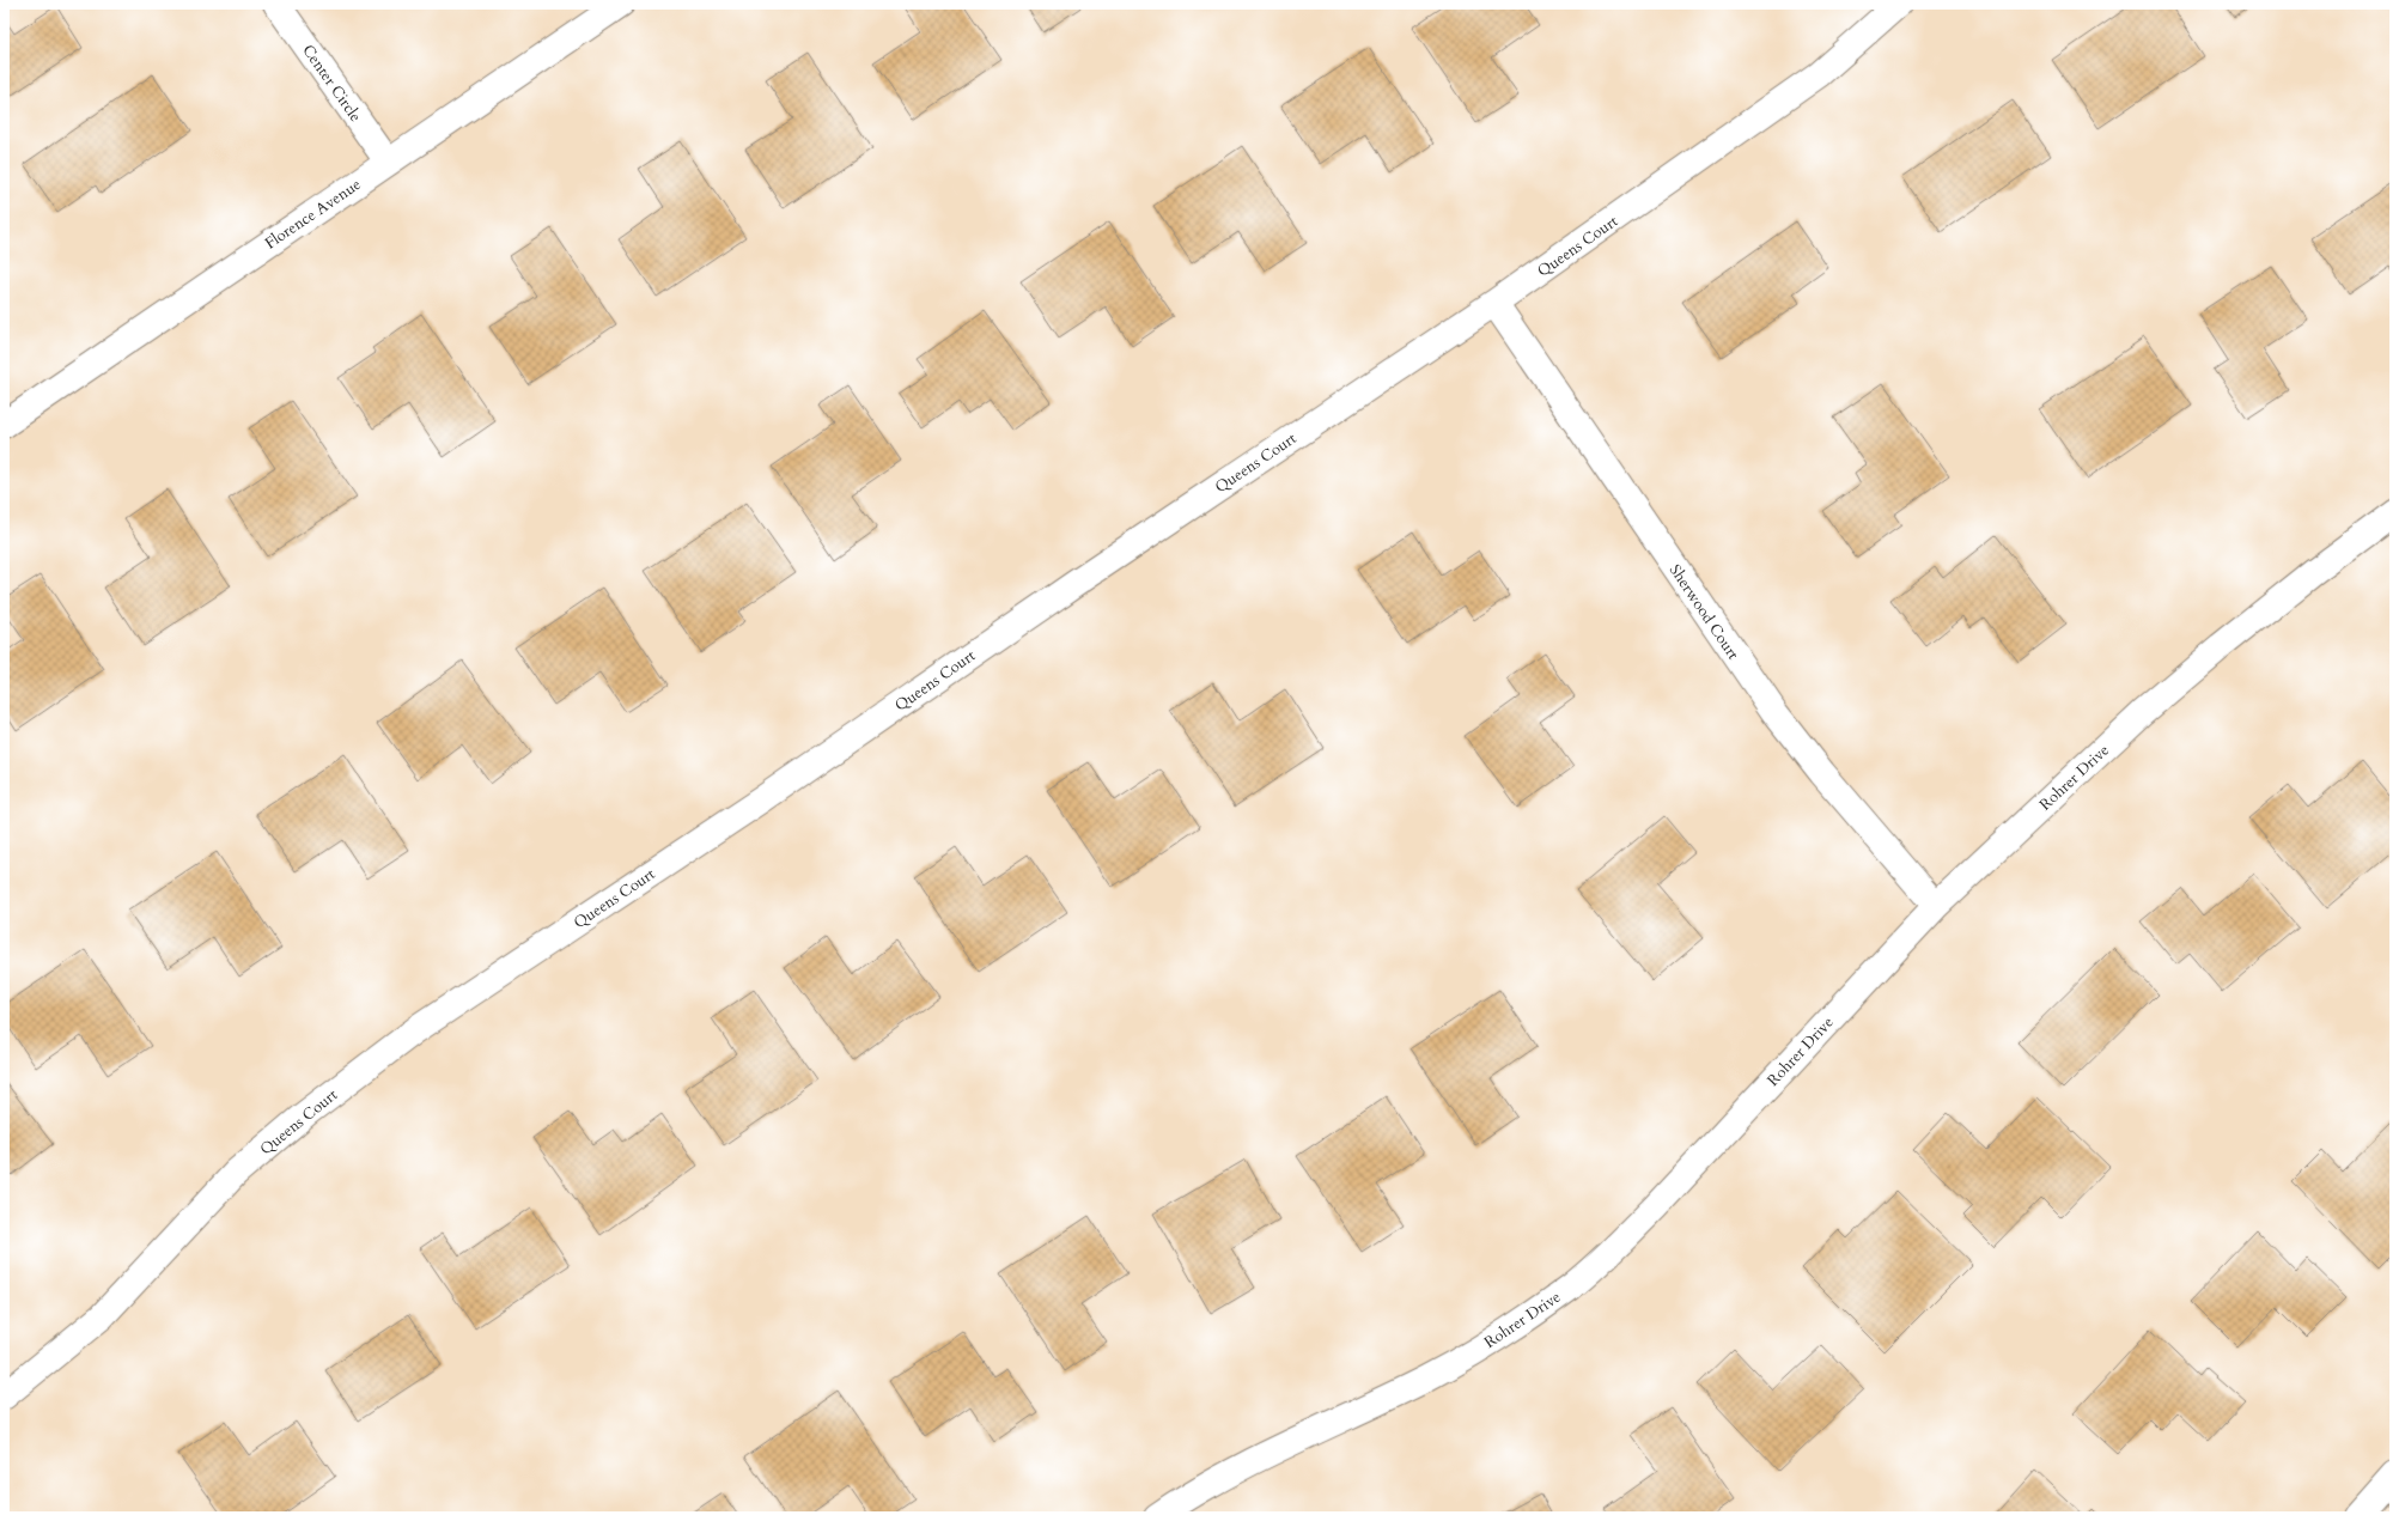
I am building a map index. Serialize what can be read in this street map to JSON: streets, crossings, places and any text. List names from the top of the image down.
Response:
{
  "streets": {
    "street": [
      "Center Circle",
      "Florence Avenue",
      "Queens Court",
      "Sherwood Court",
      "Rohrer Drive"
    ]
  },
  "crossings": [
    ["Center Circle", "Florence Avenue"],
    ["Queens Court", "Sherwood Court"],
    ["Sherwood Court", "Rohrer Drive"]
  ]
}
